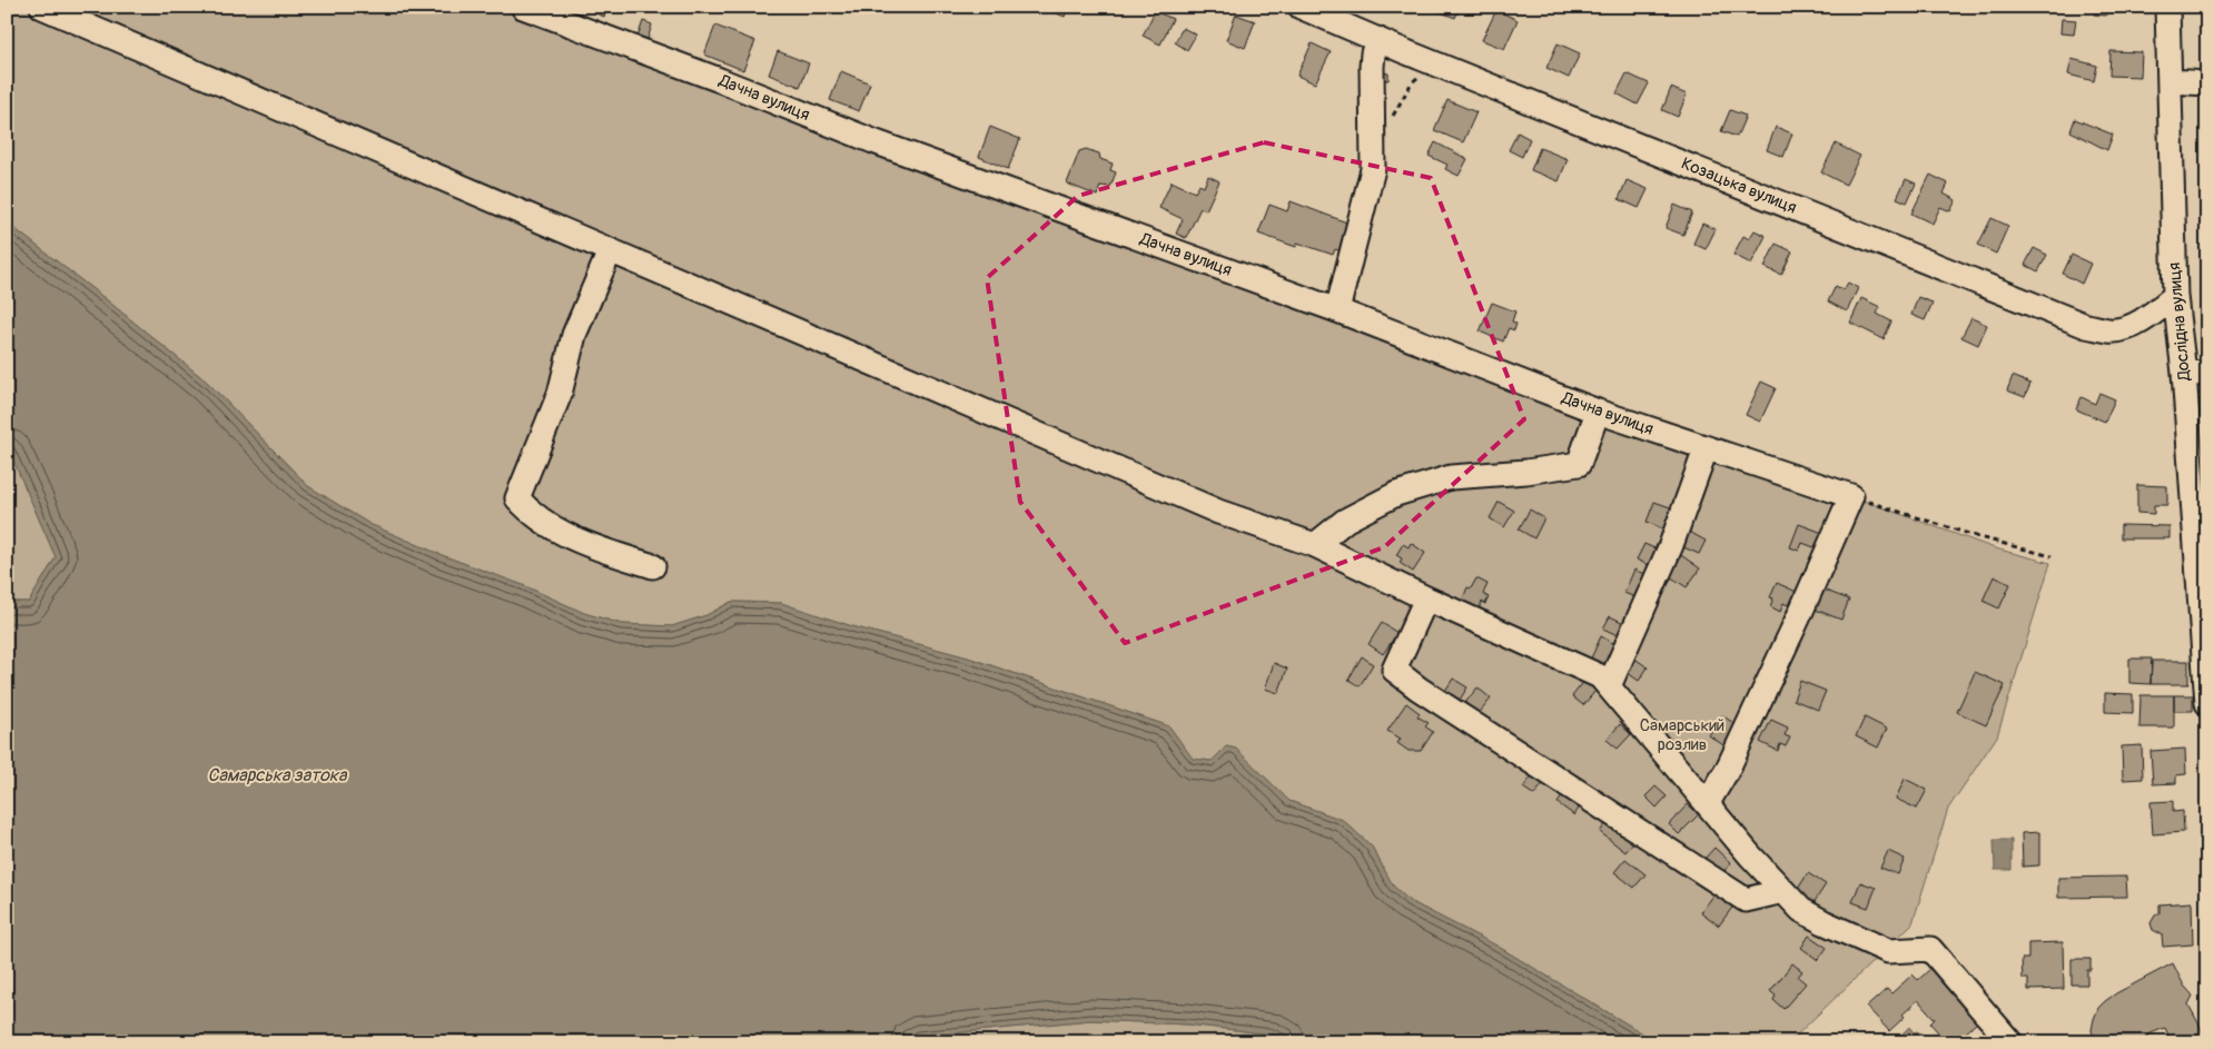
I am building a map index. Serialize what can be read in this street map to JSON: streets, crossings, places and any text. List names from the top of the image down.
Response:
{
  "streets": {
    "street": ["Дачна вулиця", "Козацька вулиця", "Дослідна вулиця"]
  },
  "crossings": [
    ["Козацька вулиця", "Дослідна вулиця"]
  ],
  "water": ["Самарська затока"],
  "parks": ["Самарський розлив"]
}
